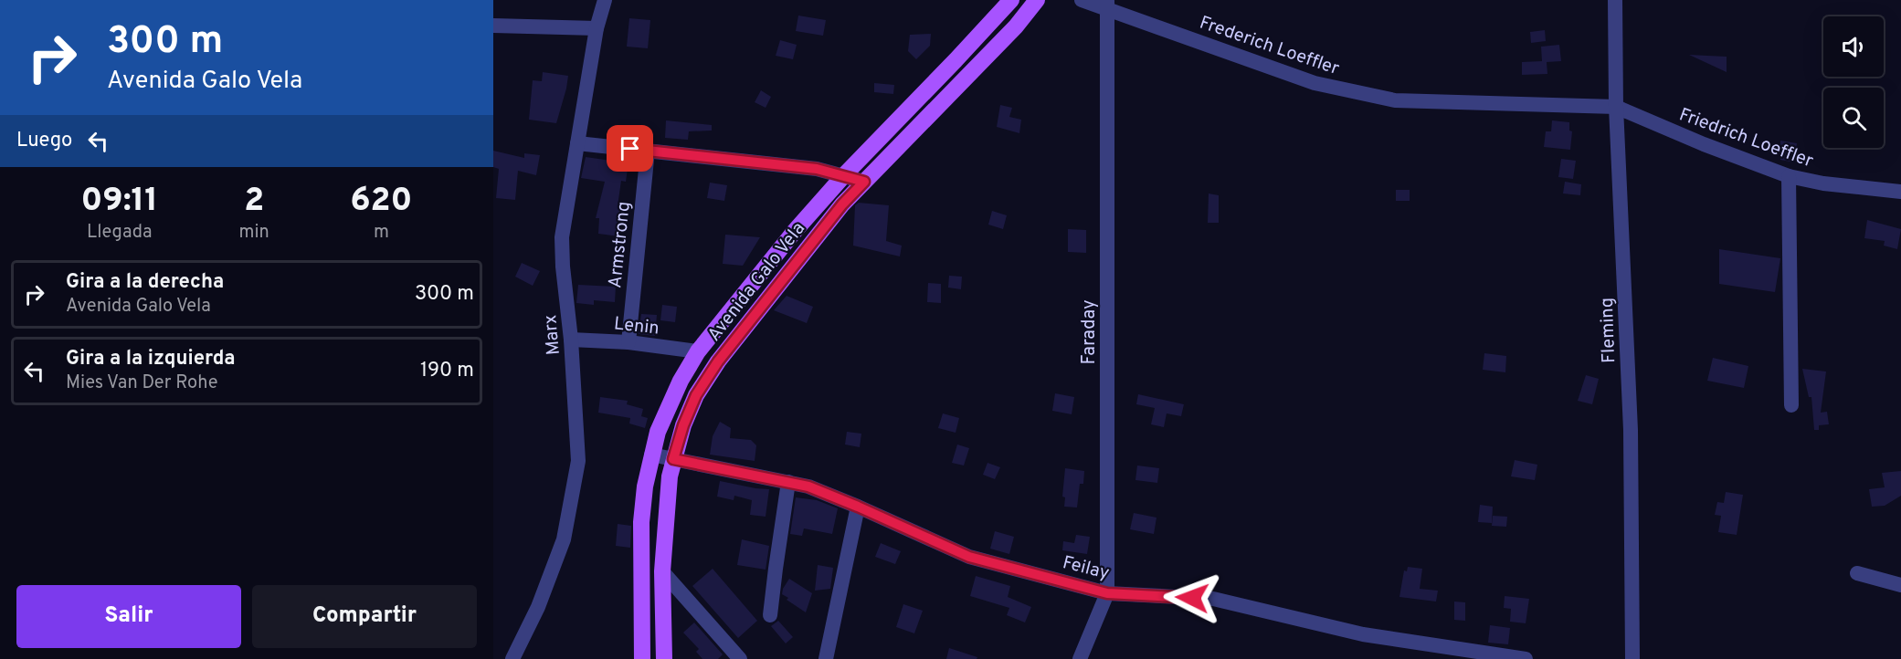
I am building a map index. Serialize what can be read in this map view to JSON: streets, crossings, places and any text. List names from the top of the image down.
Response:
{
  "streets": {
    "main road": ["Avenida Galo Vela"],
    "street": [
      "Frederich Loeffler",
      "Friedrich Loeffler",
      "Armstrong",
      "Lenin",
      "Fleming",
      "Faraday",
      "Marx",
      "Feilay"
    ]
  },
  "crossings": [
    ["Frederich Loeffler", "Friedrich Loeffler"],
    ["Frederich Loeffler", "Fleming"],
    ["Frederich Loeffler", "Faraday"],
    ["Friedrich Loeffler", "Fleming"],
    ["Armstrong", "Lenin"],
    ["Avenida Galo Vela", "Lenin"],
    ["Avenida Galo Vela", "Feilay"],
    ["Lenin", "Marx"],
    ["Faraday", "Feilay"]
  ],
  "page": {
    "turn": ["300 m", "Avenida Galo Vela"],
    "then": "Luego",
    "eta": [
      "09:11",
      "Llegada",
      "2",
      "min",
      "620",
      "m"
    ],
    "list": [
      {
        "name": "Gira a la derecha",
        "note": "Avenida Galo Vela",
        "value": "300 m"
      },
      {
        "name": "Gira a la izquierda",
        "note": "Mies Van Der Rohe",
        "value": "190 m"
      }
    ],
    "buttons": ["Salir", "Compartir"]
  }
}
